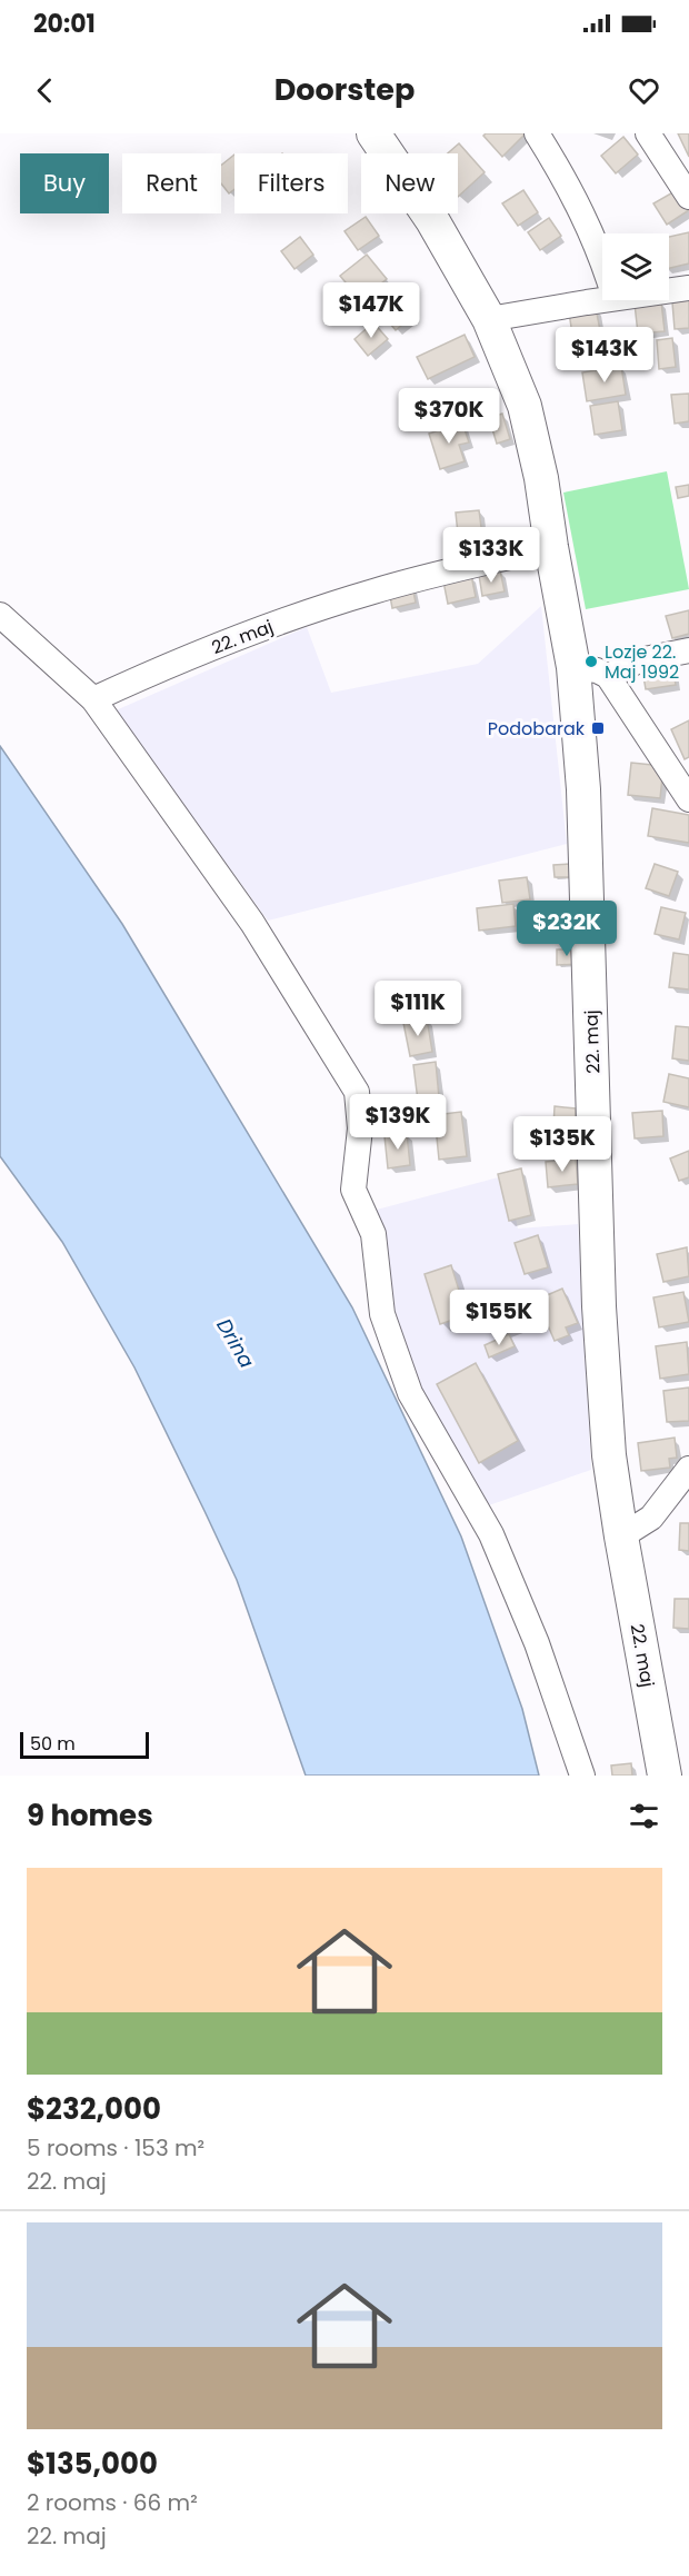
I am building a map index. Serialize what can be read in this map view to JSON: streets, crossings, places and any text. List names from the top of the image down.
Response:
{
  "streets": {
    "main road": ["22. maj"]
  },
  "water": ["Drina"],
  "places": {
    "other": ["Lozje 22. Maj 1992"],
    "transit": ["Podobarak"]
  },
  "scale_bar": "50 m",
  "page": {
    "status": "20:01",
    "header": "Doorstep",
    "chip": [
      "Buy",
      "Rent",
      "Filters",
      "New"
    ],
    "price": [
      "$147K",
      "$143K",
      "$370K",
      "$133K",
      "$232K",
      "$111K",
      "$139K",
      "$135K",
      "$155K"
    ],
    "scale": "50 m",
    "heading": "9 homes",
    "list": [
      {
        "name": "$232,000",
        "note": "5 rooms · 153 m² · 22. maj"
      },
      {
        "name": "$135,000",
        "note": "2 rooms · 66 m² · 22. maj"
      }
    ]
  }
}
